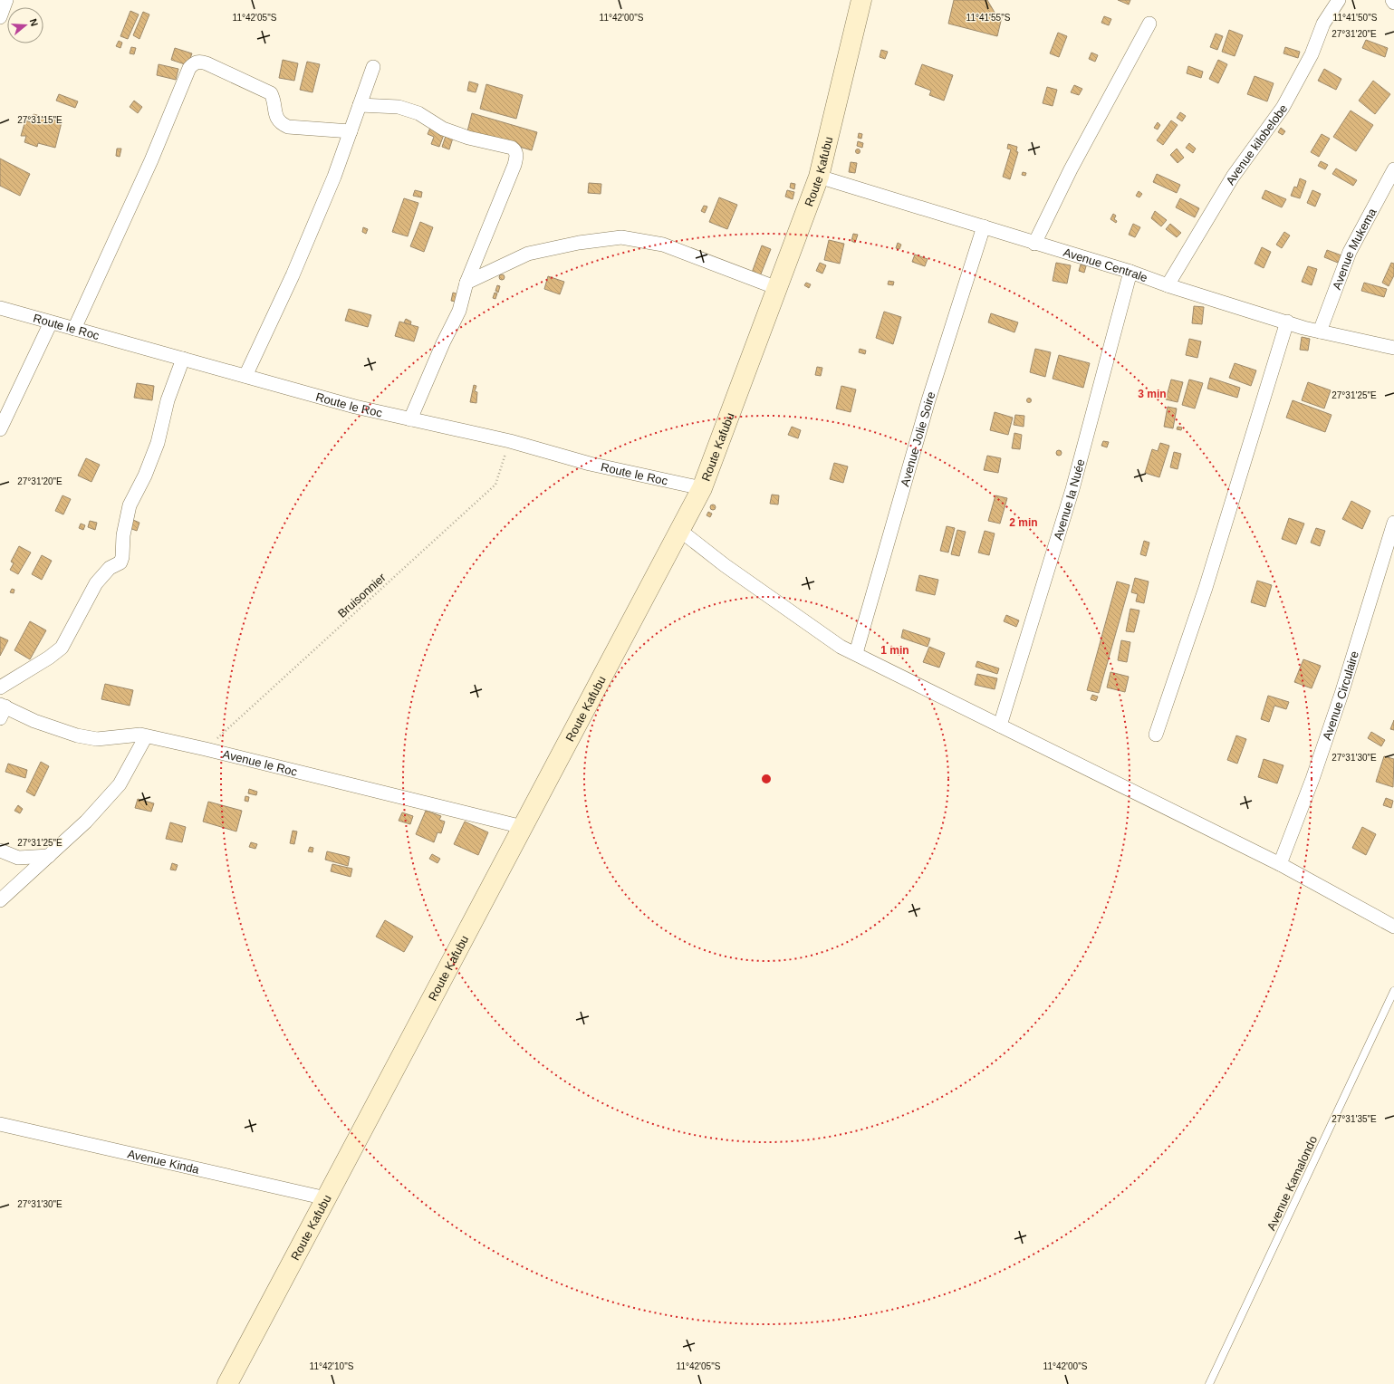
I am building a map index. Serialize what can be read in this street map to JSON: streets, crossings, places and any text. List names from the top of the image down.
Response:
{
  "streets": {
    "main road": ["Route Kafubu"],
    "street": [
      "Avenue kilobelobe",
      "Avenue Mukema",
      "Avenue Centrale",
      "Route le Roc",
      "Avenue Jolie Soire",
      "Avenue la Nuée",
      "Avenue Circulaire",
      "Avenue le Roc",
      "Avenue Kinda"
    ],
    "lane": ["Avenue Kamalondo"],
    "path": ["Bruisonnier"]
  },
  "crossings": [
    ["Avenue kilobelobe", "Avenue Centrale"],
    ["Route Kafubu", "Avenue Centrale"],
    ["Route Kafubu", "Route le Roc"],
    ["Route Kafubu", "Avenue le Roc"],
    ["Route Kafubu", "Avenue Kinda"],
    ["Avenue Mukema", "Avenue Centrale"],
    ["Avenue Centrale", "Avenue Jolie Soire"],
    ["Avenue Centrale", "Avenue la Nuée"],
    ["Route le Roc", "Bruisonnier"],
    ["Bruisonnier", "Avenue le Roc"]
  ],
  "north": "right",
  "coordinates": [
    "11°42'05\"S",
    "11°42'00\"S",
    "11°41'55\"S",
    "11°41'50\"S",
    "27°31'20\"E",
    "27°31'15\"E",
    "27°31'25\"E",
    "27°31'30\"E",
    "27°31'35\"E",
    "11°42'10\"S"
  ],
  "rings": ["3 min", "2 min", "1 min"]
}
